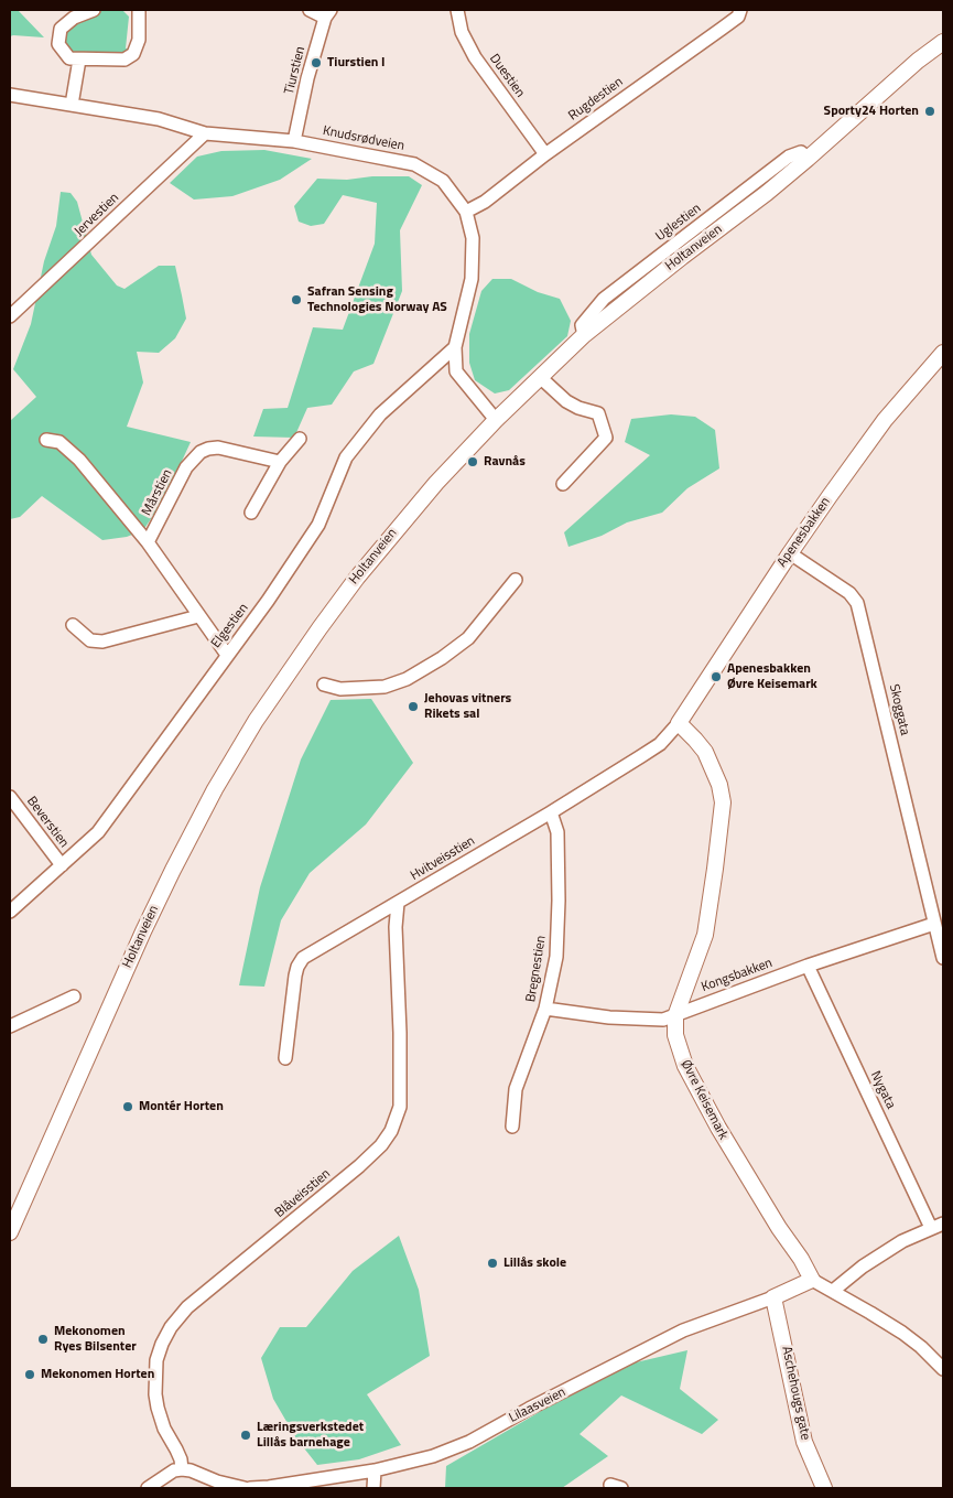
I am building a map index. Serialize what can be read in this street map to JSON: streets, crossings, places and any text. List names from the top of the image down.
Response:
{
  "streets": {
    "main road": [
      "Holtanveien",
      "Apenesbakken",
      "Øvre Keisemark",
      "Aschehougs gate",
      "Lilaasveien"
    ],
    "street": [
      "Tiurstien",
      "Duestien",
      "Rugdestien",
      "Knudsrødveien",
      "Jervestien",
      "Mårstien",
      "Elgestien",
      "Skoggata",
      "Beverstien",
      "Hvitveisstien",
      "Bregnestien",
      "Kongsbakken",
      "Nygata",
      "Blåveisstien"
    ]
  },
  "crossings": [
    ["Tiurstien", "Knudsrødveien"],
    ["Duestien", "Rugdestien"],
    ["Rugdestien", "Knudsrødveien"],
    ["Knudsrødveien", "Jervestien"],
    ["Knudsrødveien", "Holtanveien"],
    ["Knudsrødveien", "Elgestien"],
    ["Apenesbakken", "Skoggata"],
    ["Apenesbakken", "Hvitveisstien"],
    ["Apenesbakken", "Øvre Keisemark"],
    ["Elgestien", "Beverstien"],
    ["Skoggata", "Kongsbakken"],
    ["Hvitveisstien", "Bregnestien"],
    ["Hvitveisstien", "Øvre Keisemark"],
    ["Hvitveisstien", "Blåveisstien"],
    ["Bregnestien", "Kongsbakken"],
    ["Kongsbakken", "Nygata"],
    ["Kongsbakken", "Øvre Keisemark"],
    ["Øvre Keisemark", "Lilaasveien"],
    ["Aschehougs gate", "Lilaasveien"]
  ],
  "places": [
    "Tiurstien I",
    "Sporty24 Horten",
    "Safran Sensing Technologies Norway AS",
    "Ravnås",
    "Apenesbakken Øvre Keisemark",
    "Jehovas vitners Rikets sal",
    "Montér Horten",
    "Lillås skole",
    "Mekonomen Ryes Bilsenter",
    "Mekonomen Horten",
    "Læringsverkstedet Lillås barnehage"
  ]
}
